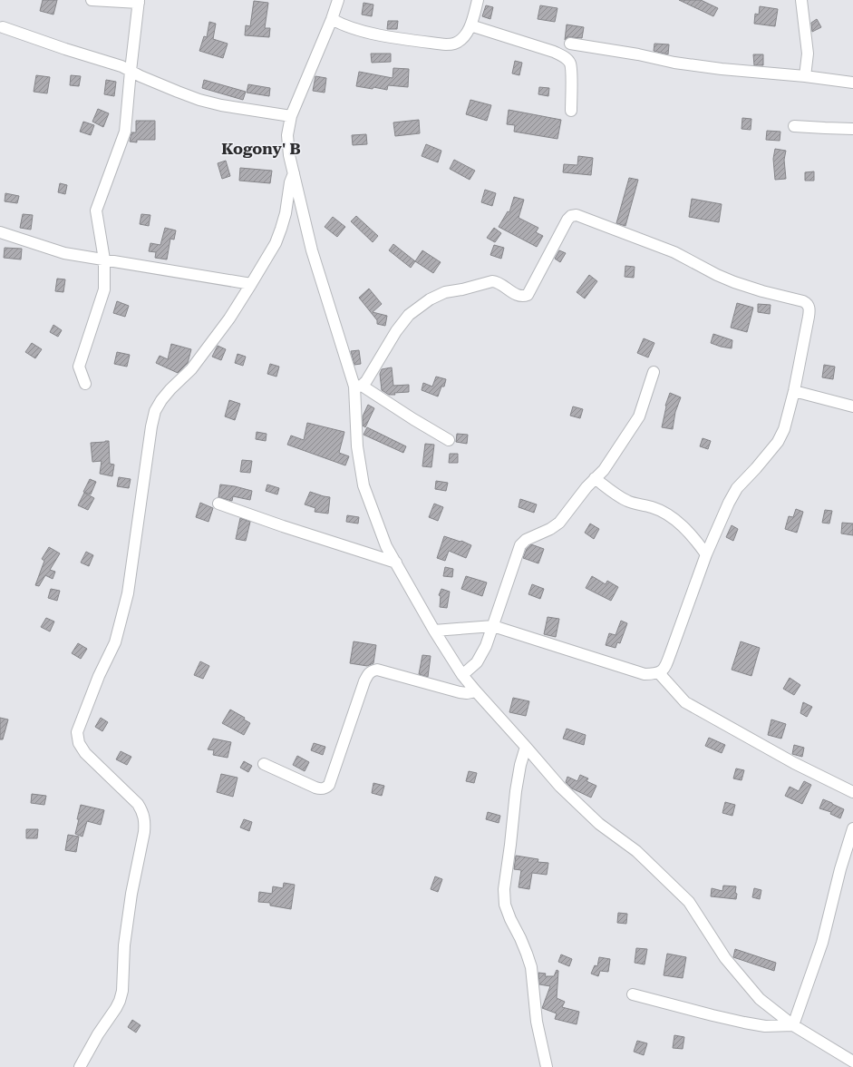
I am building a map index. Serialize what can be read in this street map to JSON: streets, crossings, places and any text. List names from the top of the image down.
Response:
{
  "districts": ["Kogony' B"]
}
